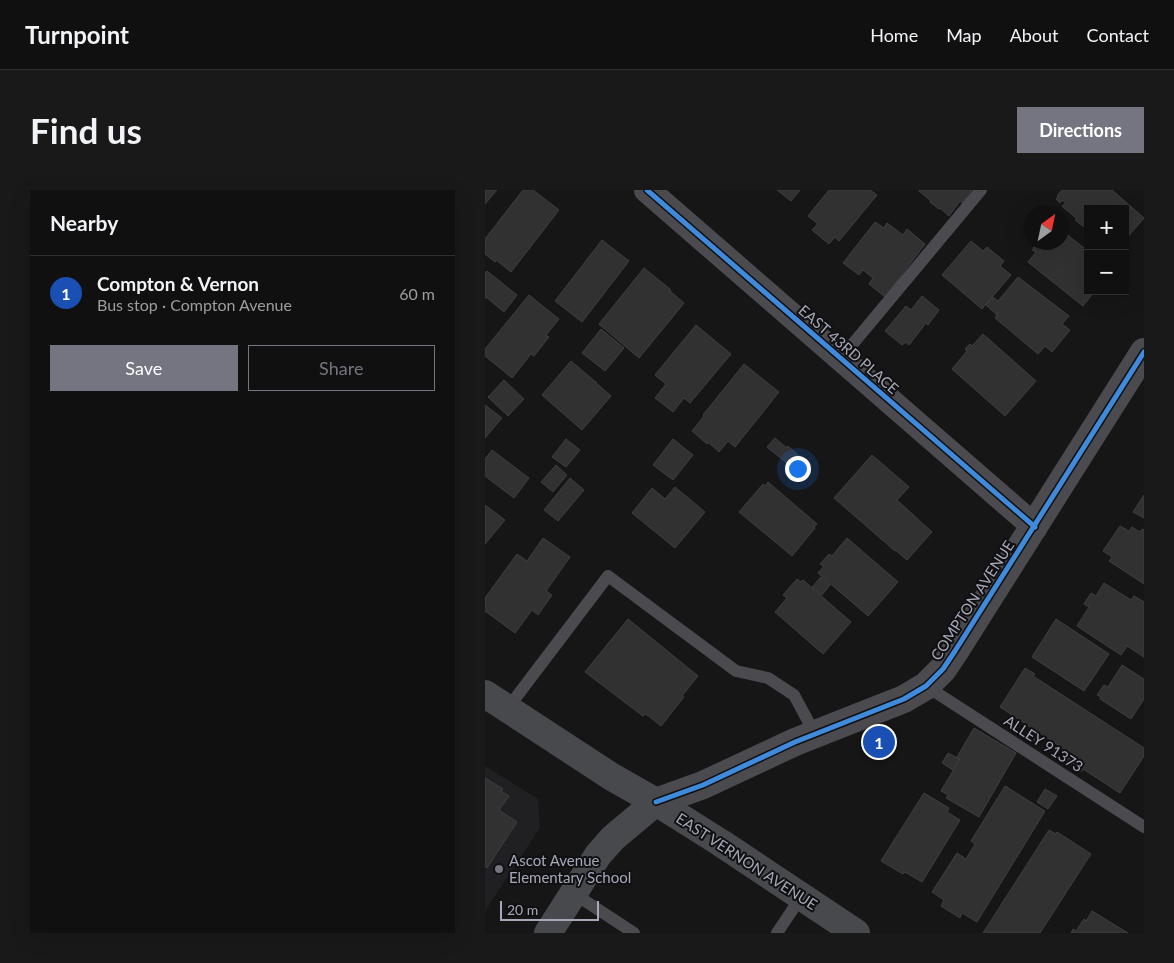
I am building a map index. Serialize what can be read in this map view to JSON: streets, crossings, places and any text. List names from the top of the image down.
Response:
{
  "streets": {
    "main road": ["COMPTON AVENUE", "EAST VERNON AVENUE"],
    "street": ["EAST 43RD PLACE"],
    "lane": ["ALLEY 91373"]
  },
  "crossings": [
    ["EAST 43RD PLACE", "COMPTON AVENUE"],
    ["COMPTON AVENUE", "ALLEY 91373"],
    ["COMPTON AVENUE", "EAST VERNON AVENUE"]
  ],
  "places": ["Ascot Avenue Elementary School"],
  "scale_bar": "20 m",
  "north": "top right",
  "page": {
    "header": "Turnpoint",
    "nav": [
      "Home",
      "Map",
      "About",
      "Contact"
    ],
    "buttons": [
      "Directions",
      ["Save", "Share"]
    ],
    "title": "Find us",
    "heading": "Nearby",
    "map_buttons": ["+", "−"],
    "list": [
      {
        "mark": "1",
        "name": "Compton & Vernon",
        "note": "Bus stop · Compton Avenue",
        "value": "60 m"
      }
    ],
    "pins": "1",
    "scale": "20 m"
  }
}
